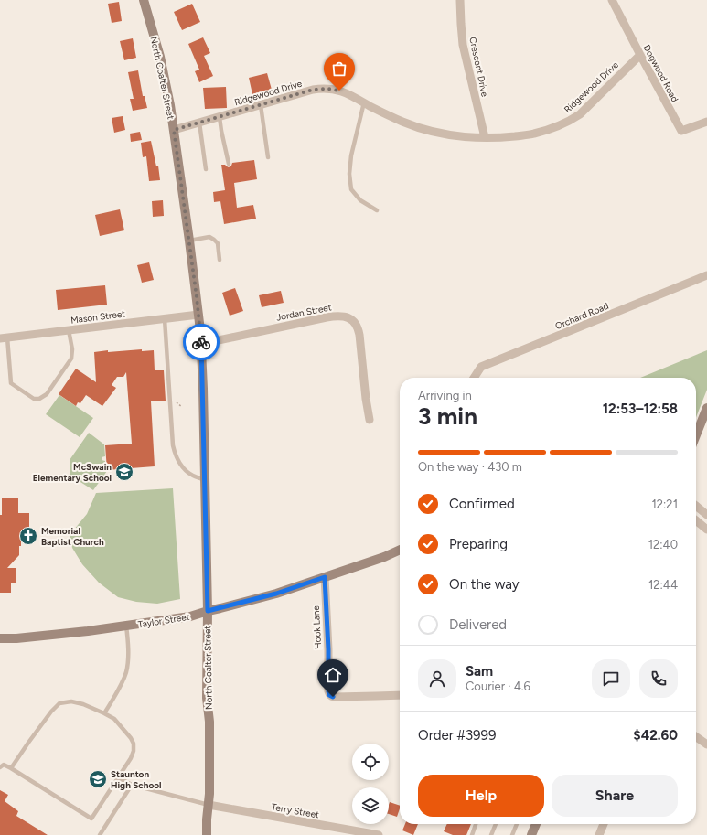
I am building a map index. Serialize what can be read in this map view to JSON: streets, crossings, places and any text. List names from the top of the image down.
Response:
{
  "streets": {
    "street": [
      "Crescent Drive",
      "Dogwood Road",
      "North Coalter Street",
      "Ridgewood Drive",
      "Jordan Street",
      "Orchard Road",
      "Mason Street",
      "Taylor Street",
      "Hook Lane",
      "Terry Street"
    ]
  },
  "crossings": [
    ["Crescent Drive", "Ridgewood Drive"],
    ["Dogwood Road", "Ridgewood Drive"],
    ["North Coalter Street", "Ridgewood Drive"],
    ["North Coalter Street", "Jordan Street"],
    ["North Coalter Street", "Mason Street"],
    ["North Coalter Street", "Taylor Street"],
    ["North Coalter Street", "Terry Street"],
    ["Taylor Street", "Hook Lane"]
  ],
  "places": {
    "school or university": ["McSwain Elementary School", "Staunton High School"],
    "church": ["Memorial Baptist Church"]
  },
  "page": {
    "heading": ["3 min", "Arriving in", "12:53–12:58"],
    "panel": [
      "Sam",
      "Courier · 4.6",
      "Order #3999",
      "$42.60"
    ],
    "bar": "On the way · 430 m",
    "list": [
      ["Confirmed", "12:21"],
      ["Preparing", "12:40"],
      ["On the way", "12:44"],
      "Delivered"
    ],
    "buttons": ["Help", "Share"]
  }
}
